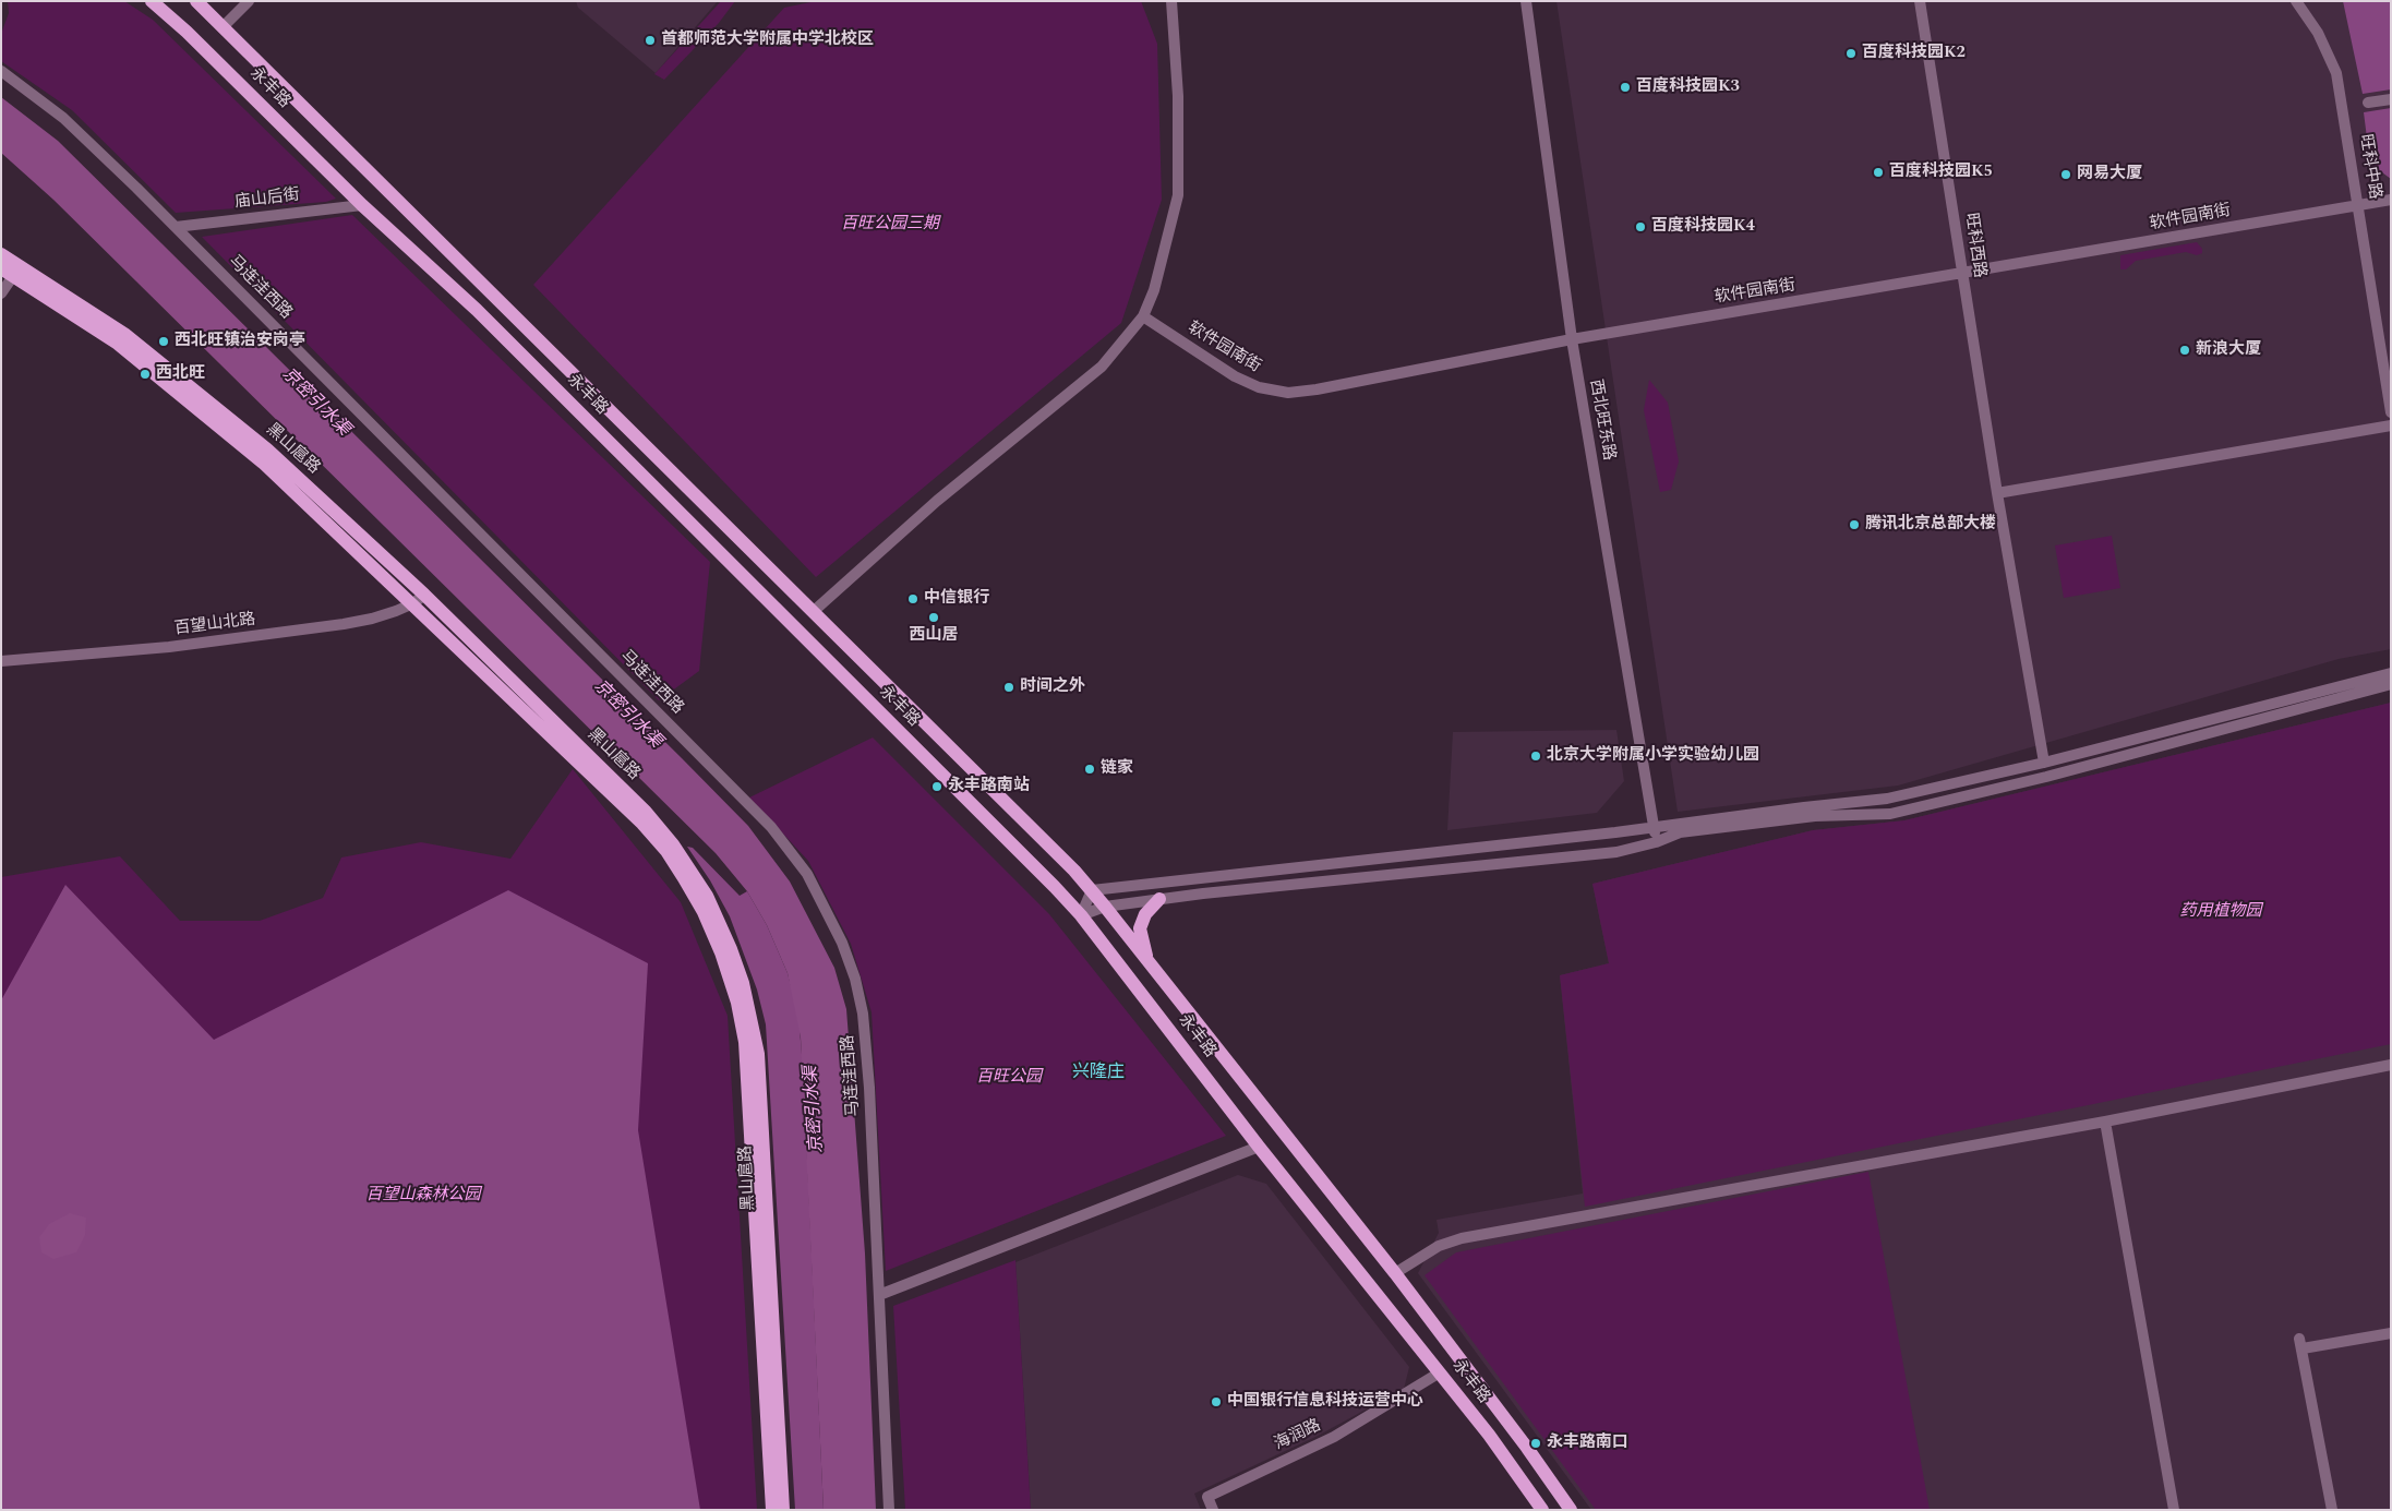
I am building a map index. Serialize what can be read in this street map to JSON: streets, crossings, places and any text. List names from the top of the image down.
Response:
{
  "streets": {
    "main road": ["永丰路", "黑山扈路"],
    "street": [
      "旺科中路",
      "庙山后街",
      "软件园南街",
      "旺科西路",
      "马连洼西路",
      "西北旺东路",
      "百望山北路",
      "海润路"
    ]
  },
  "crossings": [
    ["永丰路", "庙山后街"],
    ["永丰路", "海润路"],
    ["旺科中路", "软件园南街"],
    ["庙山后街", "马连洼西路"],
    ["软件园南街", "旺科西路"],
    ["软件园南街", "西北旺东路"],
    ["黑山扈路", "百望山北路"]
  ],
  "districts": ["兴隆庄"],
  "water": ["京密引水渠"],
  "parks": [
    "百旺公园三期",
    "药用植物园",
    "百旺公园",
    "百望山森林公园"
  ],
  "places": [
    "首都师范大学附属中学北校区",
    "百度科技园K2",
    "百度科技园K3",
    "百度科技园K5",
    "网易大厦",
    "百度科技园K4",
    "西北旺镇治安岗亭",
    "新浪大厦",
    "西北旺",
    "腾讯北京总部大楼",
    "中信银行",
    "西山居",
    "时间之外",
    "北京大学附属小学实验幼儿园",
    "链家",
    "永丰路南站",
    "中国银行信息科技运营中心",
    "永丰路南口"
  ]
}
